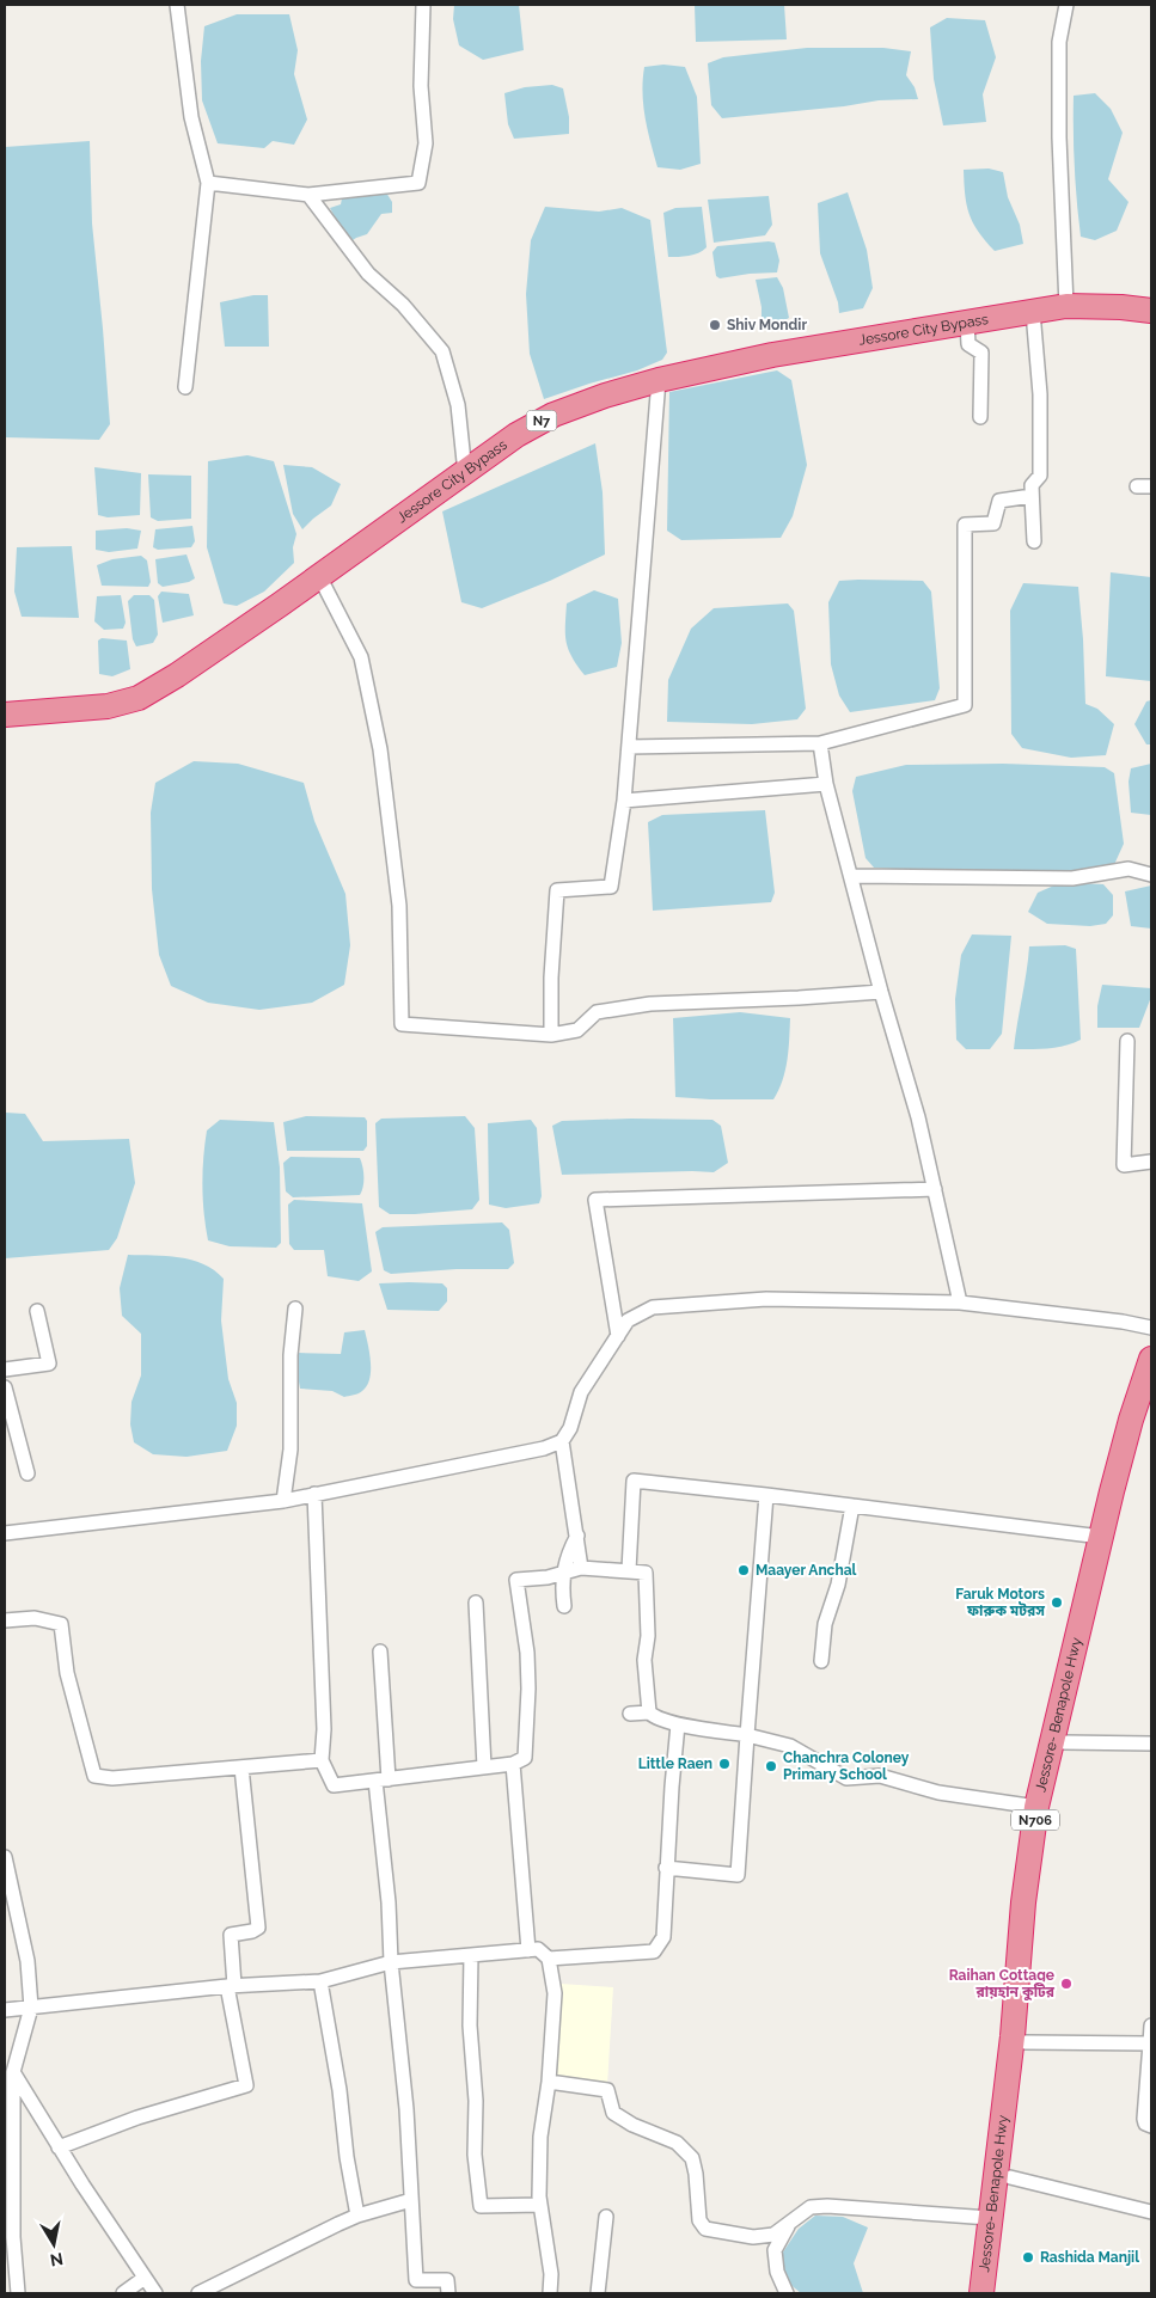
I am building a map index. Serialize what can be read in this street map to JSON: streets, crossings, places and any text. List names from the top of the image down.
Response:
{
  "streets": {
    "highway": [
      "Jessore City Bypass",
      "N7",
      "Jessore- Benapole Hwy",
      "N706"
    ]
  },
  "places": [
    "Shiv Mondir",
    "Maayer Anchal",
    "Faruk Motors ফারুক মটরস",
    "Little Raen",
    "Chanchra Coloney Primary School",
    "Raihan Cottage রায়হান কুটির",
    "Rashida Manjil"
  ],
  "north": "bottom"
}
